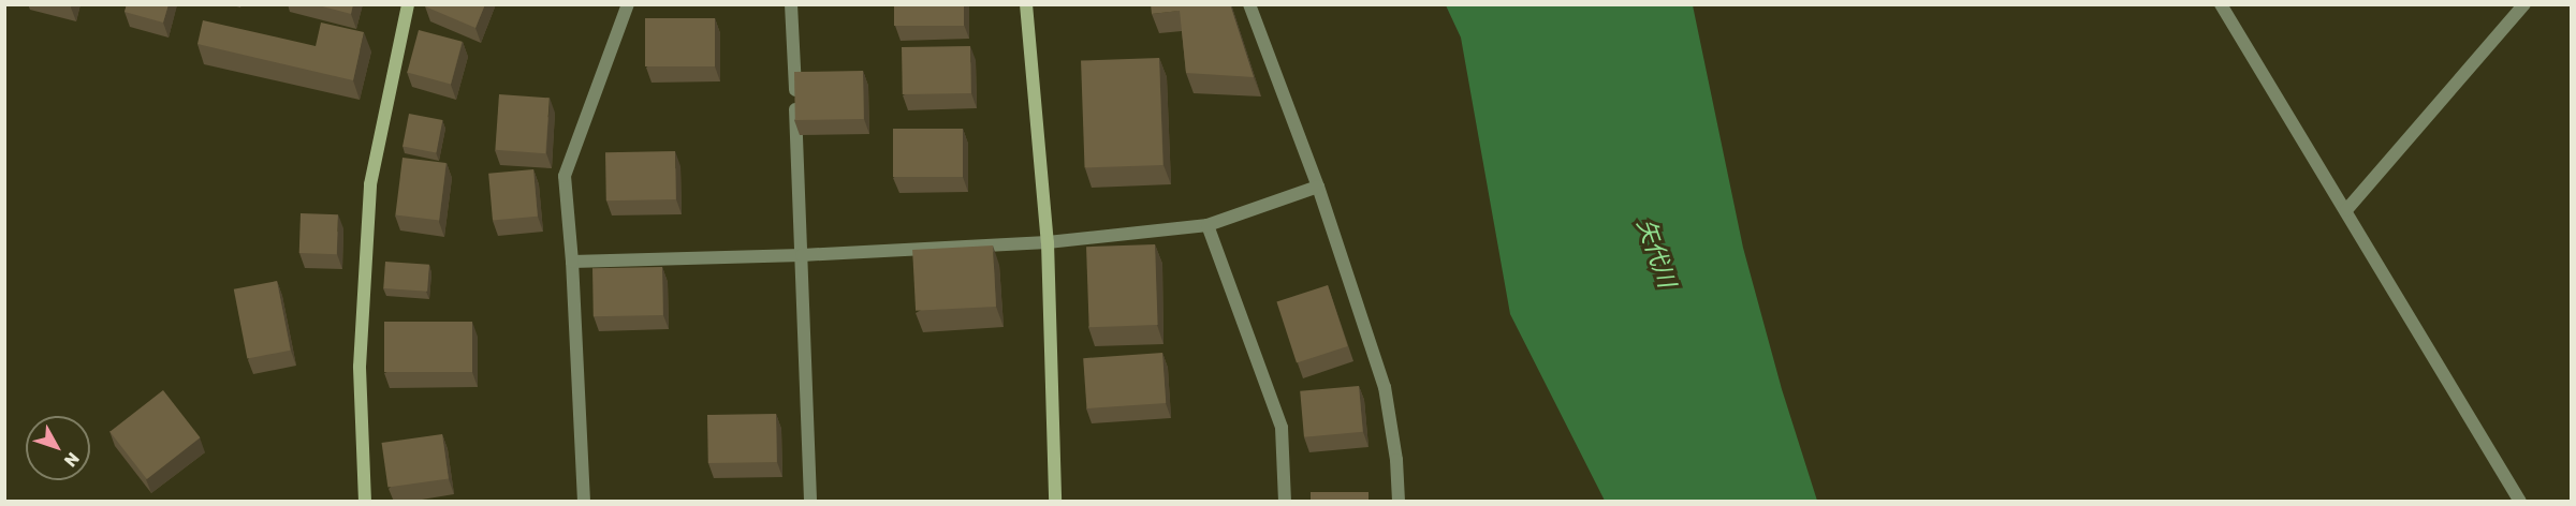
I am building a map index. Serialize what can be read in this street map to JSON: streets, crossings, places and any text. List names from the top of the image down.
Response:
{
  "water": ["矢代川"],
  "north": "bottom right"
}
